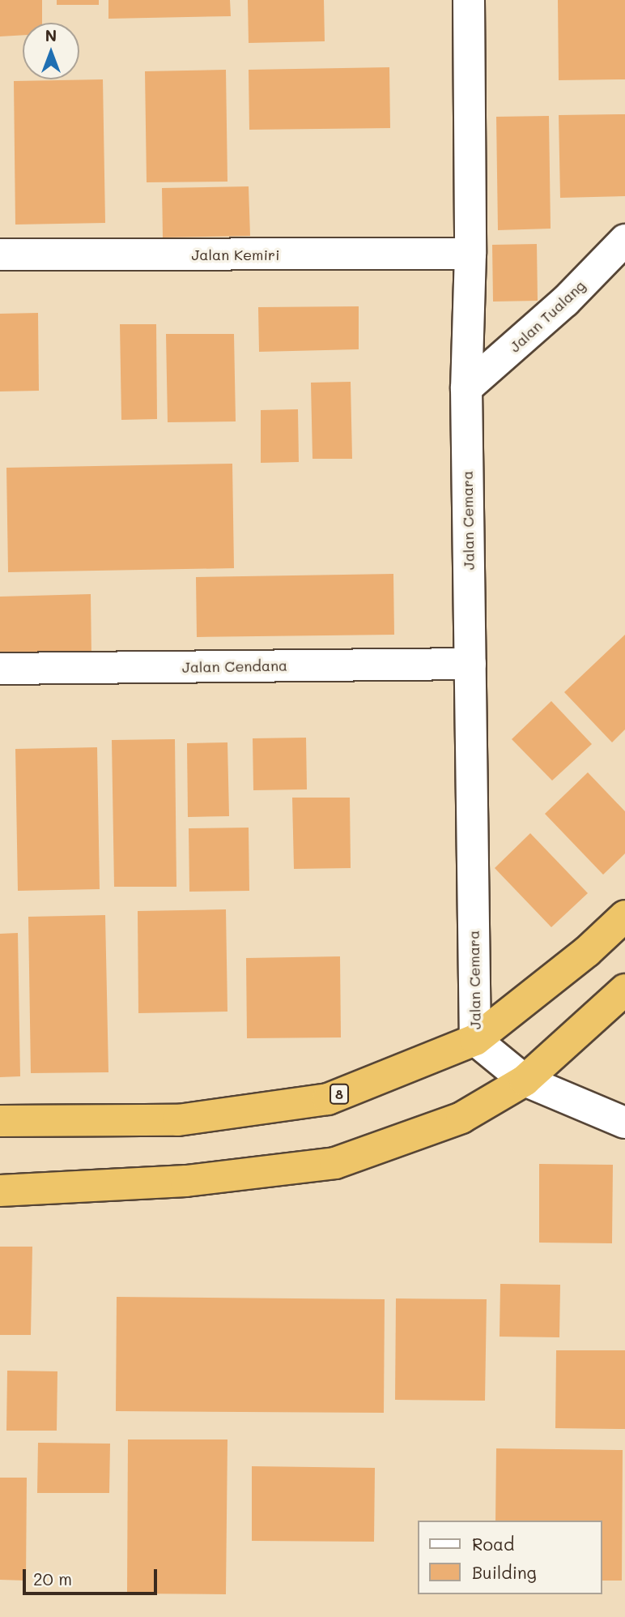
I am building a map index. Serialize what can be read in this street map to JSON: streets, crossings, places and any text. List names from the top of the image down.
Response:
{
  "streets": {
    "highway": ["8"],
    "street": [
      "Jalan Kemiri",
      "Jalan Tualang",
      "Jalan Cemara",
      "Jalan Cendana"
    ]
  },
  "crossings": [
    ["Jalan Kemiri", "Jalan Cemara"],
    ["Jalan Tualang", "Jalan Cemara"],
    ["Jalan Cemara", "Jalan Cendana"],
    ["Jalan Cemara", "8"]
  ],
  "legend": ["Road", "Building"],
  "scale_bar": "20 m",
  "north": "top"
}
